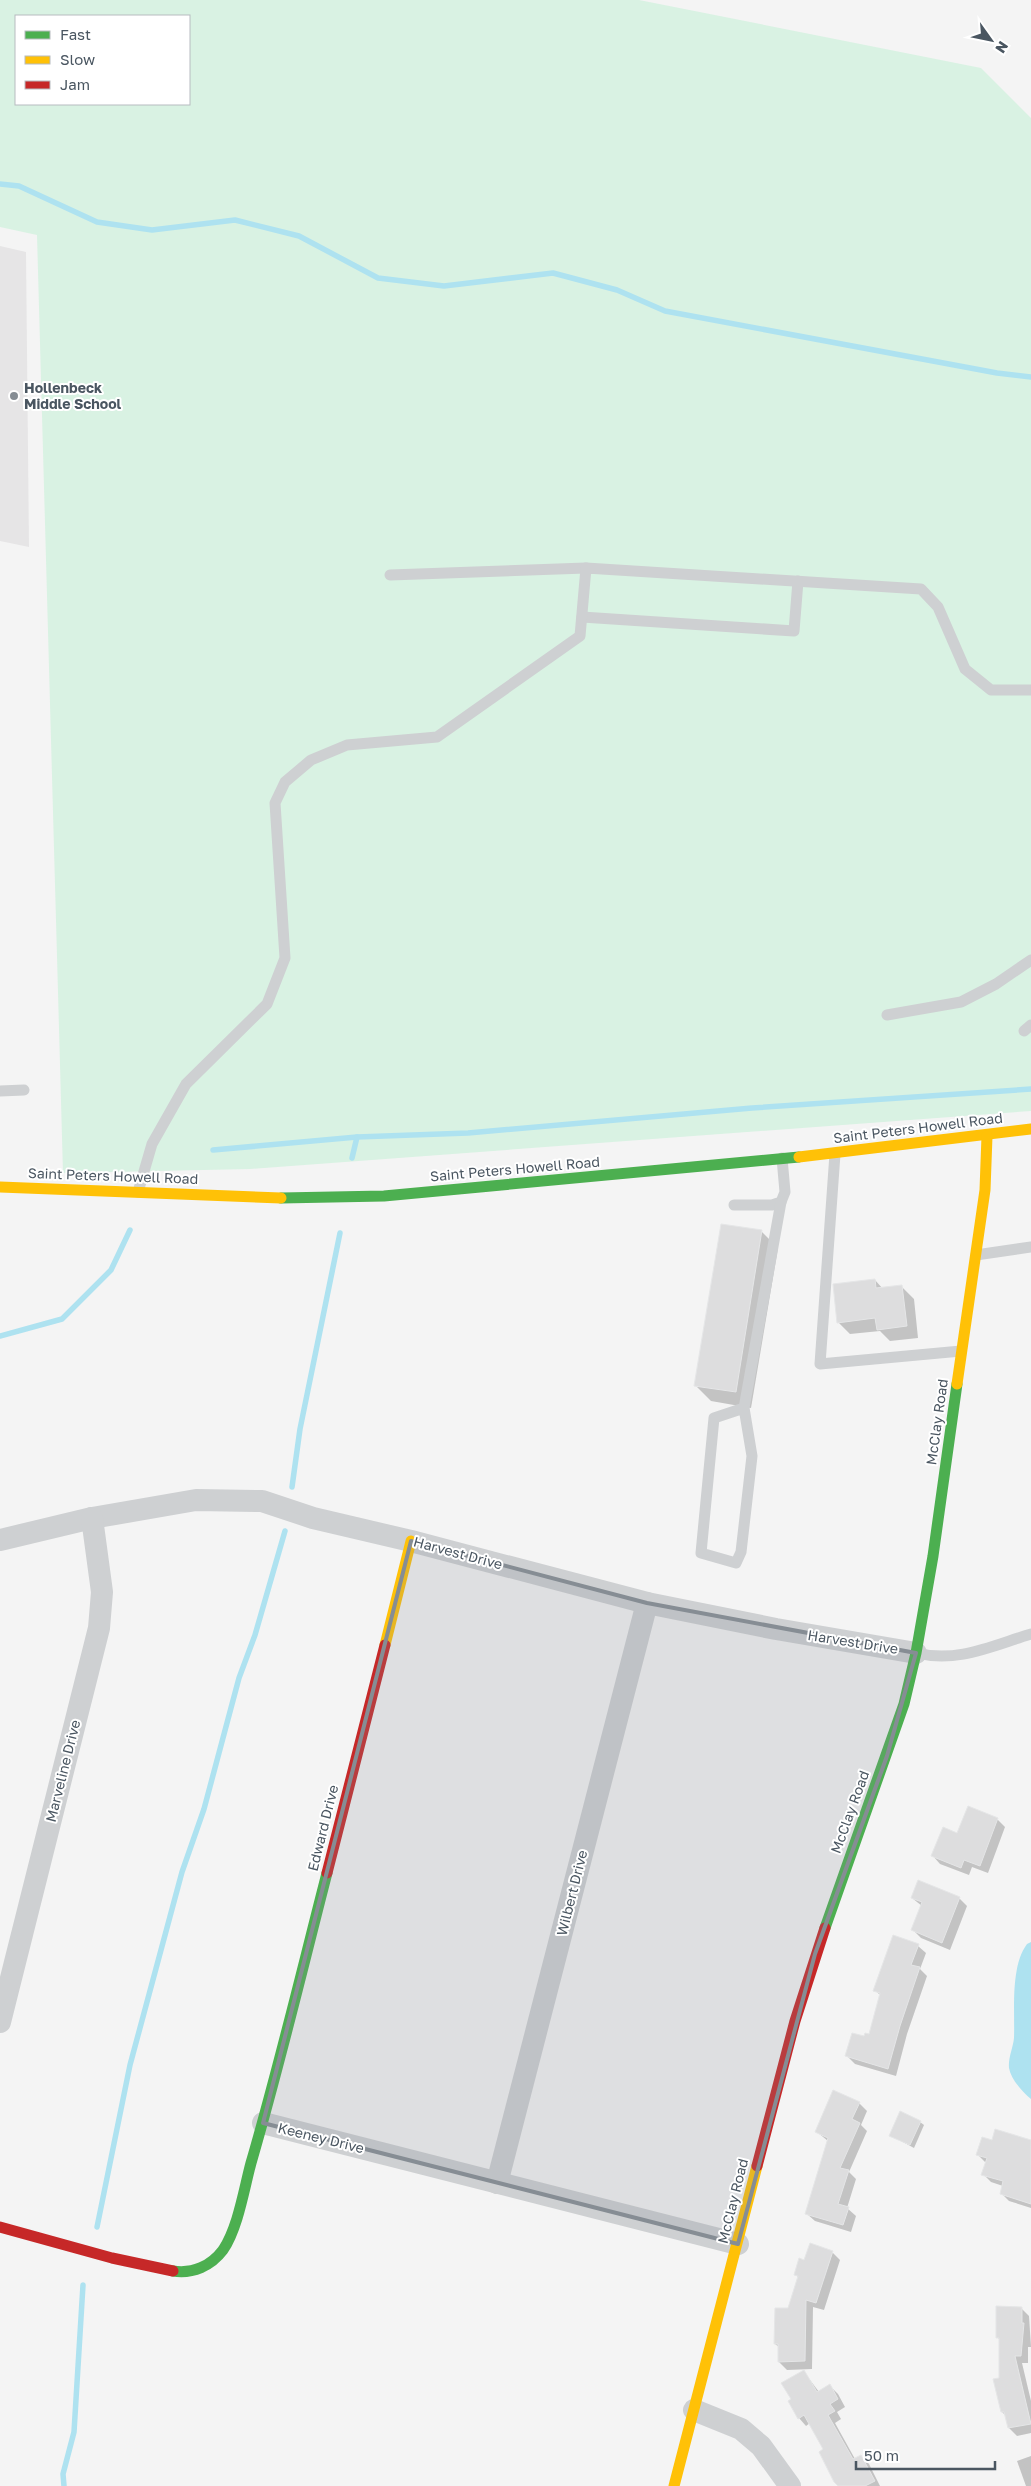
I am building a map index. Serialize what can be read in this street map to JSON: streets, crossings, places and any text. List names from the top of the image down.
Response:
{
  "streets": {
    "main road": [
      "Saint Peters Howell Road",
      "McClay Road",
      "Edward Drive",
      "Keeney Drive"
    ],
    "street": ["Harvest Drive", "Marveline Drive", "Wilbert Drive"]
  },
  "crossings": [
    ["Saint Peters Howell Road", "McClay Road"],
    ["McClay Road", "Harvest Drive"],
    ["McClay Road", "Keeney Drive"],
    ["Harvest Drive", "Marveline Drive"],
    ["Harvest Drive", "Edward Drive"],
    ["Harvest Drive", "Wilbert Drive"],
    ["Edward Drive", "Keeney Drive"],
    ["Wilbert Drive", "Keeney Drive"]
  ],
  "places": ["Hollenbeck Middle School"],
  "legend": ["Fast", "Slow", "Jam"],
  "scale_bar": "50 m",
  "north": "bottom right"
}
